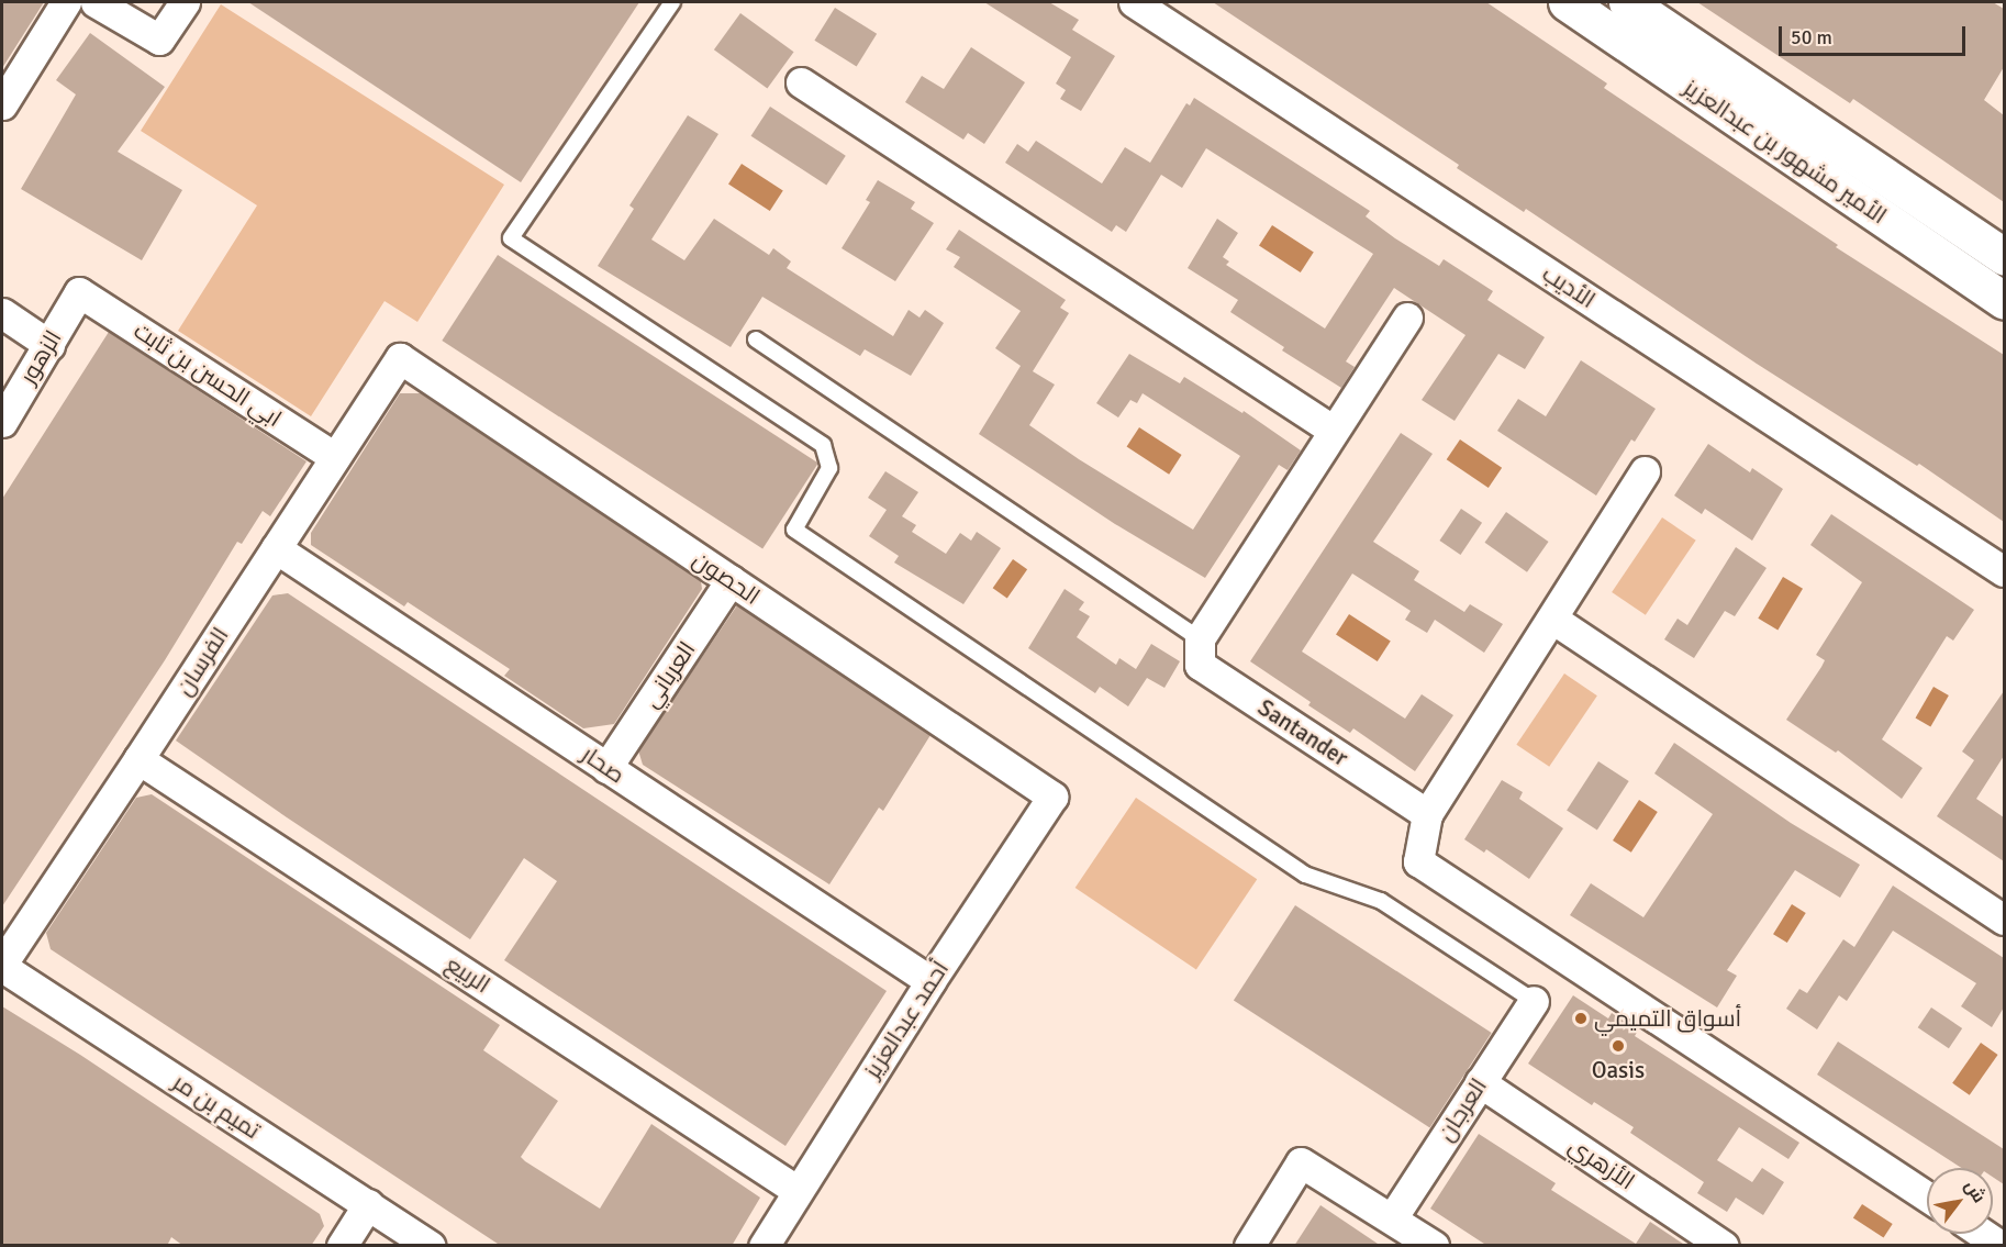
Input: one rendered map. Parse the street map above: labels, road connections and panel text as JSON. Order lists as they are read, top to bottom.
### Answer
{
  "streets": {
    "street": [
      "الأمير مشهور بن عبدالعزيز",
      "الأديب",
      "الزهور",
      "ابي الحسن بن ثابت",
      "الحصون",
      "الفرسان",
      "العرباني",
      "Santander",
      "صحار",
      "الربيع",
      "أحمد عبدالعزيز",
      "تميم بن مر",
      "العرجان",
      "الأزهري"
    ]
  },
  "crossings": [
    ["الزهور", "ابي الحسن بن ثابت"],
    ["ابي الحسن بن ثابت", "الفرسان"],
    ["الحصون", "الفرسان"],
    ["الحصون", "العرباني"],
    ["الحصون", "أحمد عبدالعزيز"],
    ["الفرسان", "صحار"],
    ["الفرسان", "الربيع"],
    ["الفرسان", "تميم بن مر"],
    ["العرباني", "صحار"],
    ["صحار", "أحمد عبدالعزيز"],
    ["الربيع", "أحمد عبدالعزيز"],
    ["العرجان", "الأزهري"]
  ],
  "places": ["أسواق التميمي", "Oasis"],
  "scale_bar": "50 m",
  "north": "top right"
}
